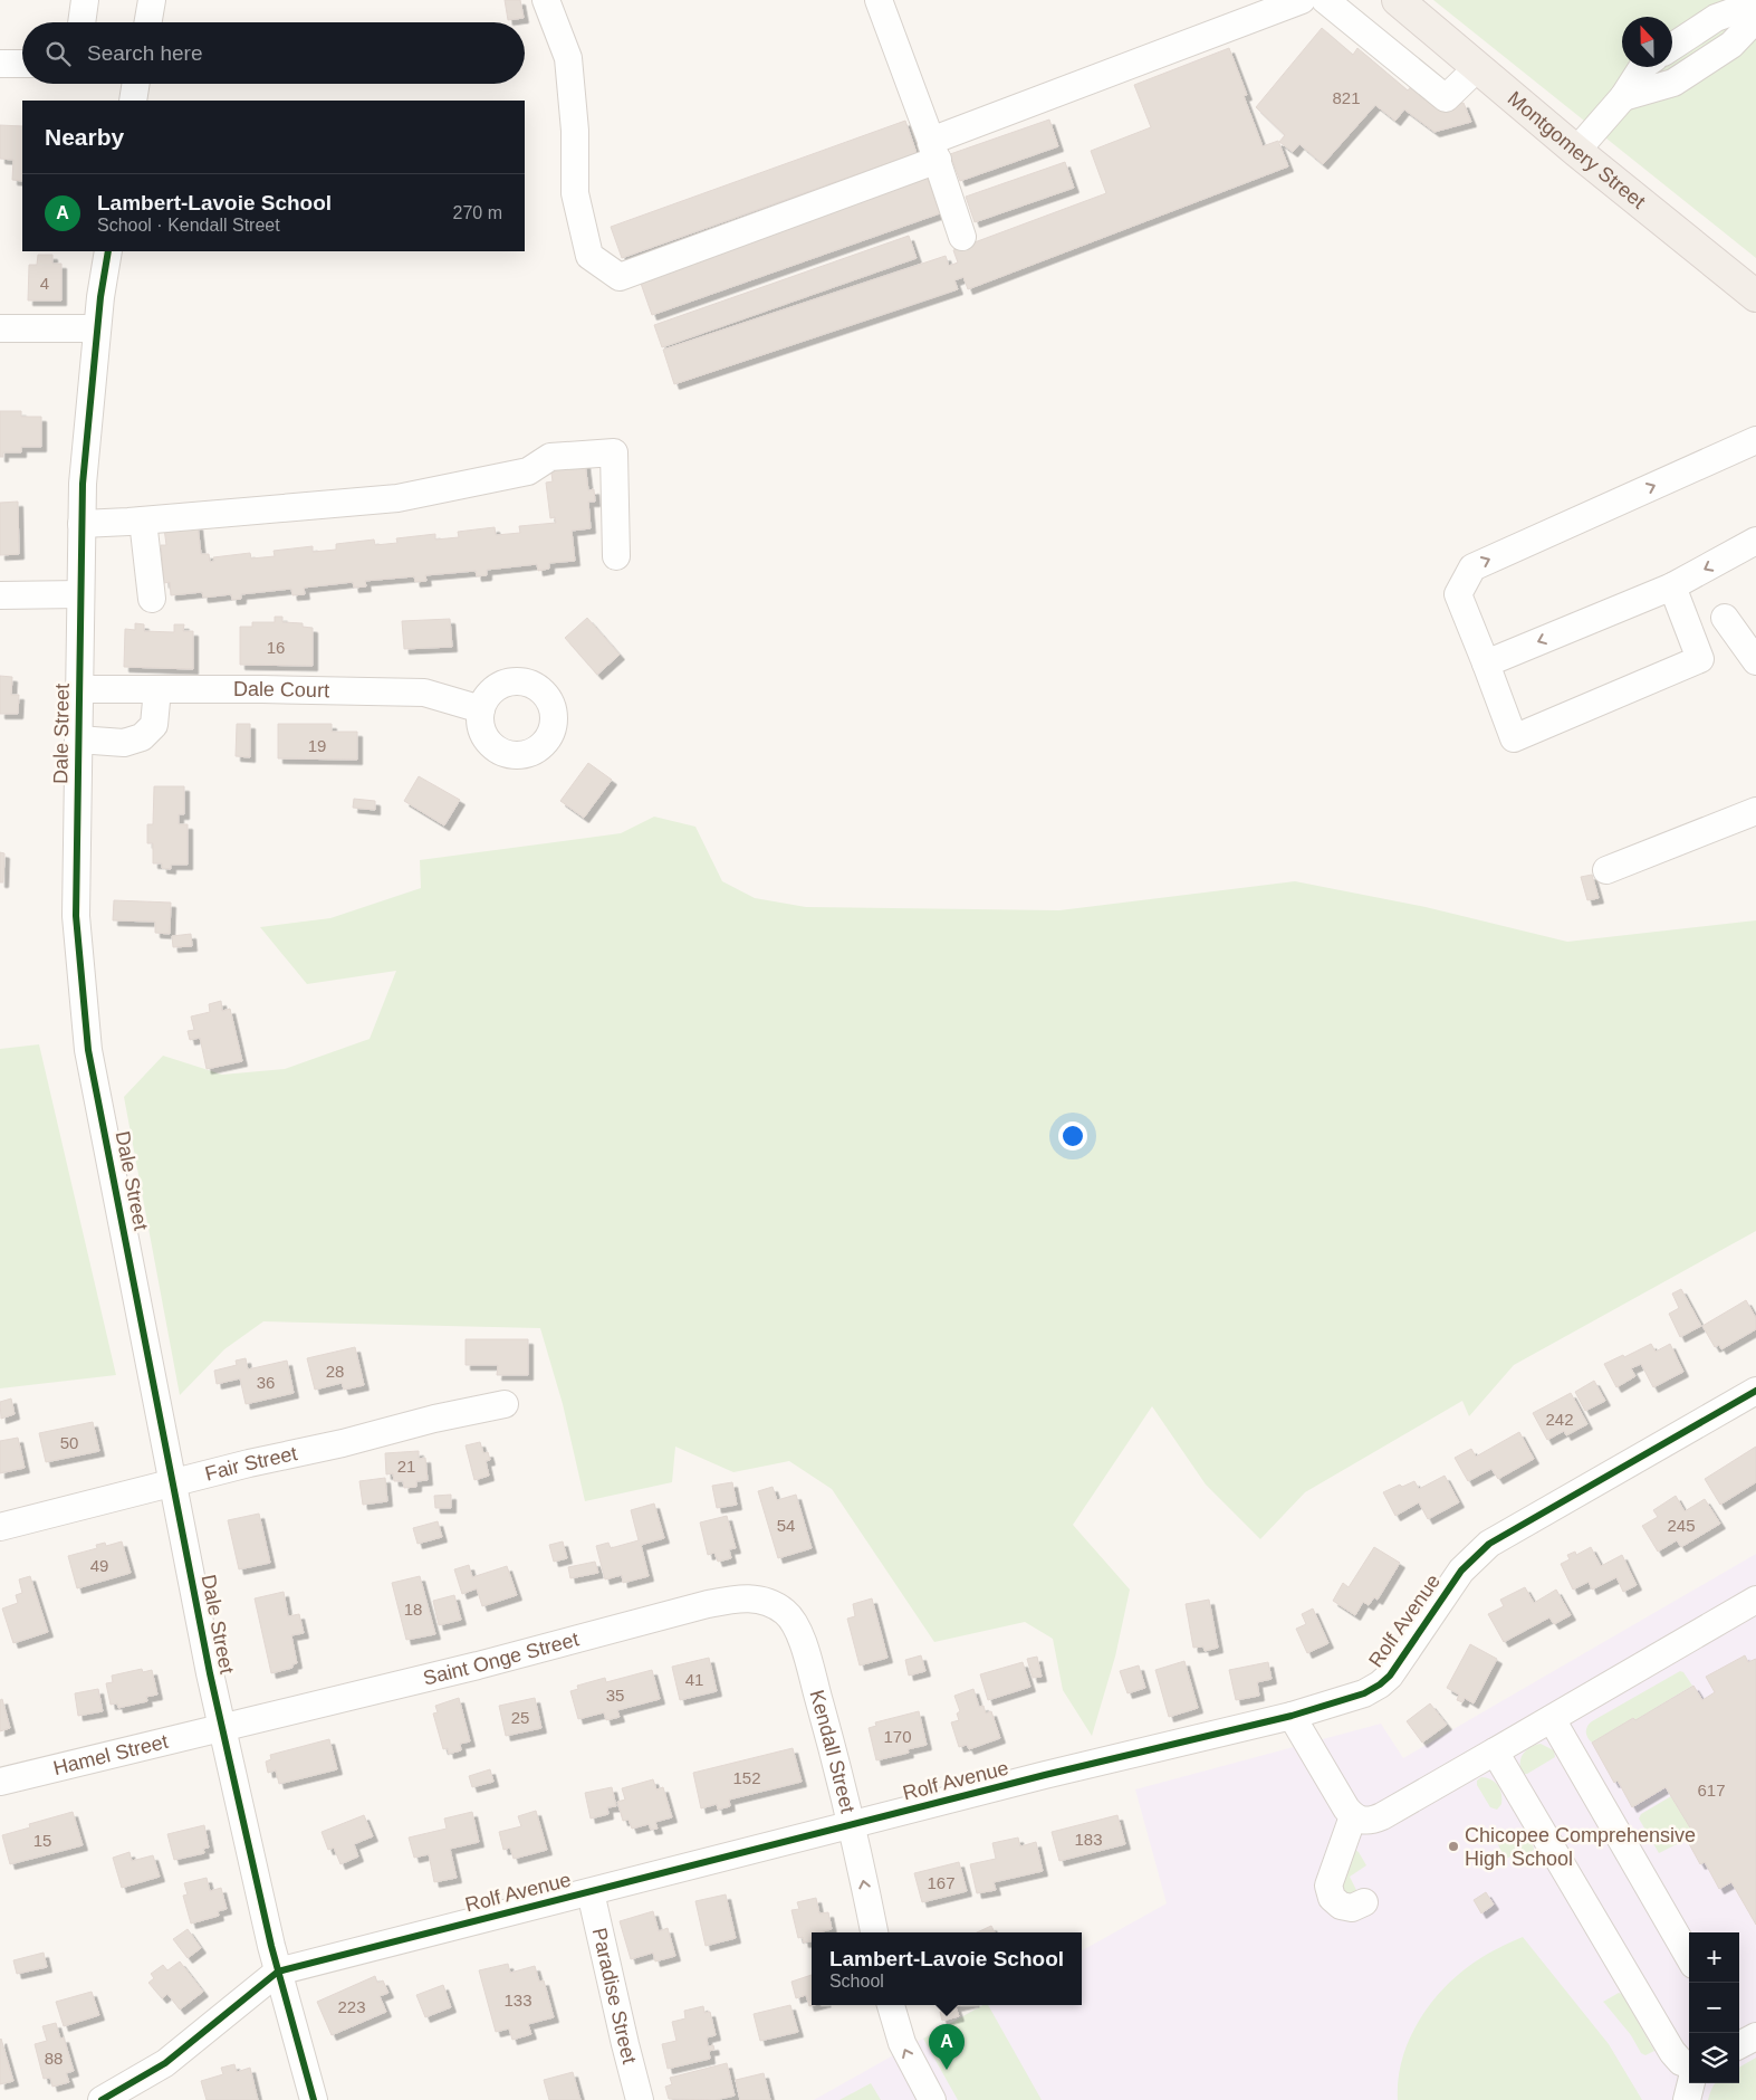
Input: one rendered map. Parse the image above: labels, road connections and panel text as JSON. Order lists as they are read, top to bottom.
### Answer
{
  "streets": {
    "main road": ["Montgomery Street"],
    "street": [
      "Dale Court",
      "Dale Street",
      "Fair Street",
      "Rolf Avenue",
      "Saint Onge Street",
      "Kendall Street",
      "Hamel Street",
      "Paradise Street"
    ]
  },
  "crossings": [
    ["Dale Court", "Dale Street"],
    ["Dale Street", "Fair Street"],
    ["Dale Street", "Rolf Avenue"],
    ["Dale Street", "Saint Onge Street"],
    ["Dale Street", "Hamel Street"],
    ["Rolf Avenue", "Kendall Street"],
    ["Rolf Avenue", "Paradise Street"],
    ["Saint Onge Street", "Kendall Street"],
    ["Saint Onge Street", "Hamel Street"]
  ],
  "places": ["Chicopee Comprehensive High School"],
  "house_numbers": [
    "821",
    "4",
    "16",
    "19",
    "28",
    "36",
    "242",
    "50",
    "21",
    "54",
    "245",
    "49",
    "18",
    "41",
    "35",
    "25",
    "170",
    "152",
    "617",
    "183",
    "15",
    "167",
    "133",
    "223",
    "88"
  ],
  "north": "top",
  "page": {
    "search": "Search here",
    "heading": "Nearby",
    "list": [
      {
        "mark": "A",
        "name": "Lambert-Lavoie School",
        "note": "School · Kendall Street",
        "value": "270 m"
      }
    ],
    "map_buttons": ["+", "−"],
    "popup": ["Lambert-Lavoie School", "School"],
    "pins": "A"
  }
}
